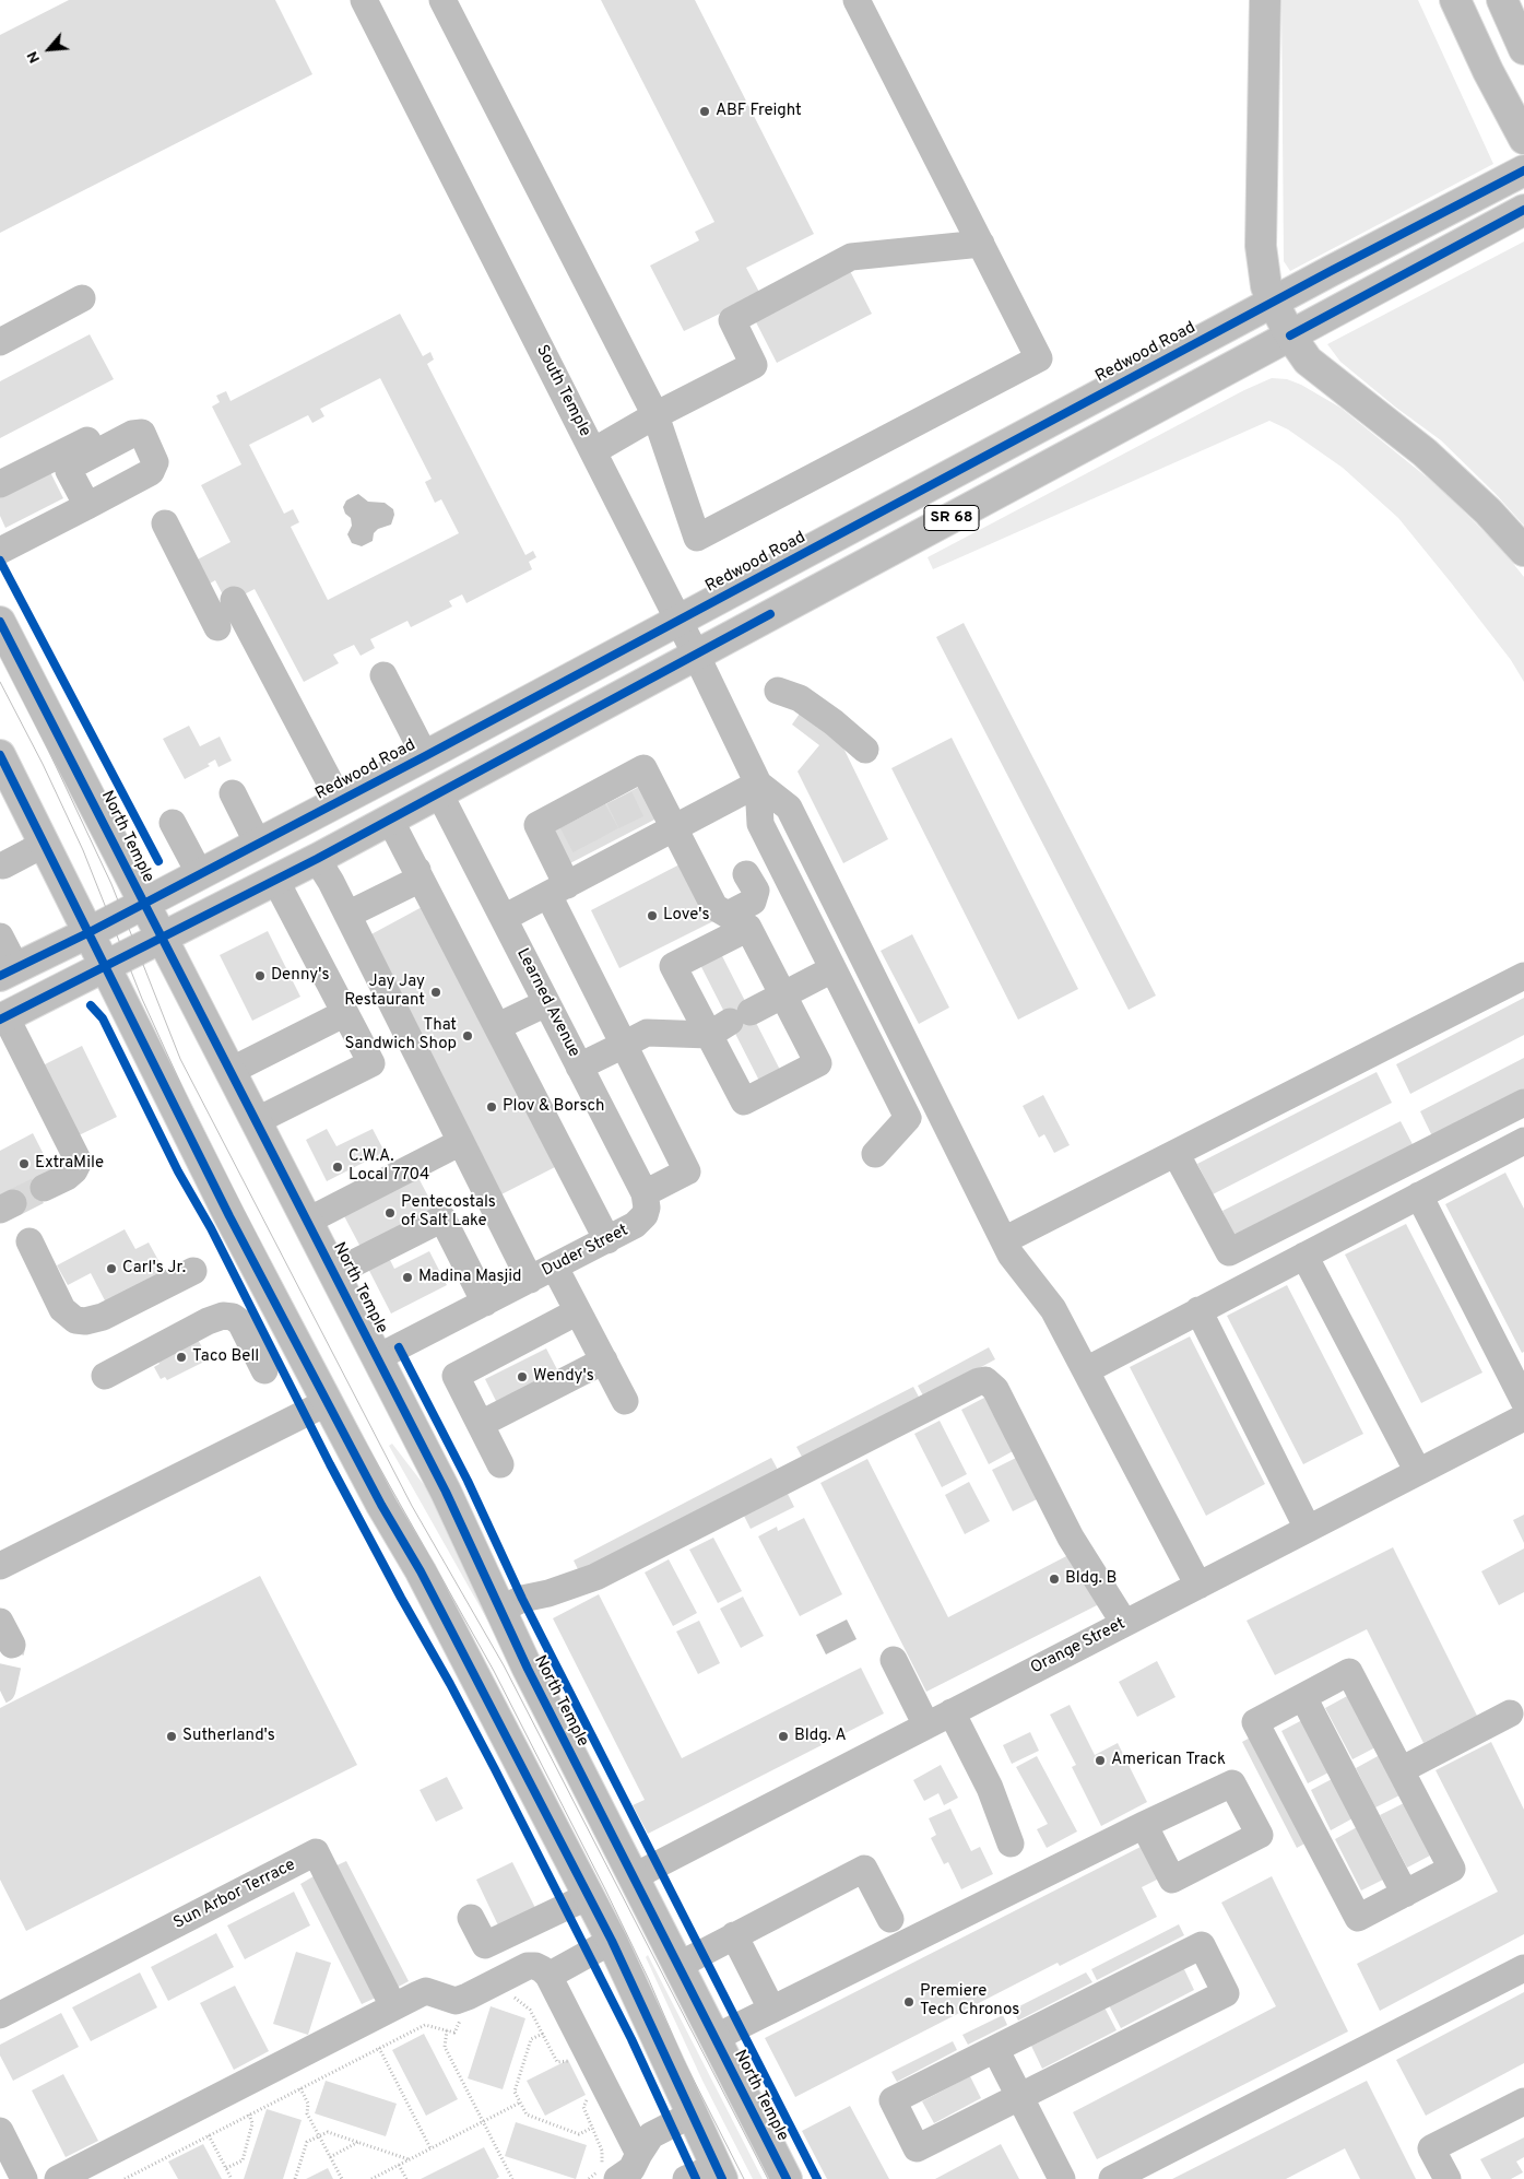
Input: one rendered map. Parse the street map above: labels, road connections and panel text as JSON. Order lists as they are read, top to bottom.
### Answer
{
  "streets": {
    "main road": ["Redwood Road", "SR 68", "North Temple"],
    "street": [
      "South Temple",
      "Learned Avenue",
      "Duder Street",
      "Orange Street",
      "Sun Arbor Terrace"
    ]
  },
  "crossings": [
    ["Redwood Road", "South Temple"],
    ["Redwood Road", "North Temple"],
    ["South Temple", "SR 68"],
    ["SR 68", "North Temple"],
    ["SR 68", "Learned Avenue"],
    ["North Temple", "Duder Street"],
    ["North Temple", "Orange Street"],
    ["Learned Avenue", "Duder Street"]
  ],
  "places": [
    "ABF Freight",
    "Love's",
    "Denny's",
    "Jay Jay Restaurant",
    "That Sandwich Shop",
    "Plov & Borsch",
    "ExtraMile",
    "C.W.A. Local 7704",
    "Pentecostals of Salt Lake",
    "Carl's Jr.",
    "Madina Masjid",
    "Taco Bell",
    "Wendy's",
    "Bldg. B",
    "Sutherland's",
    "Bldg. A",
    "American Track",
    "Premiere Tech Chronos"
  ],
  "north": "bottom left"
}
